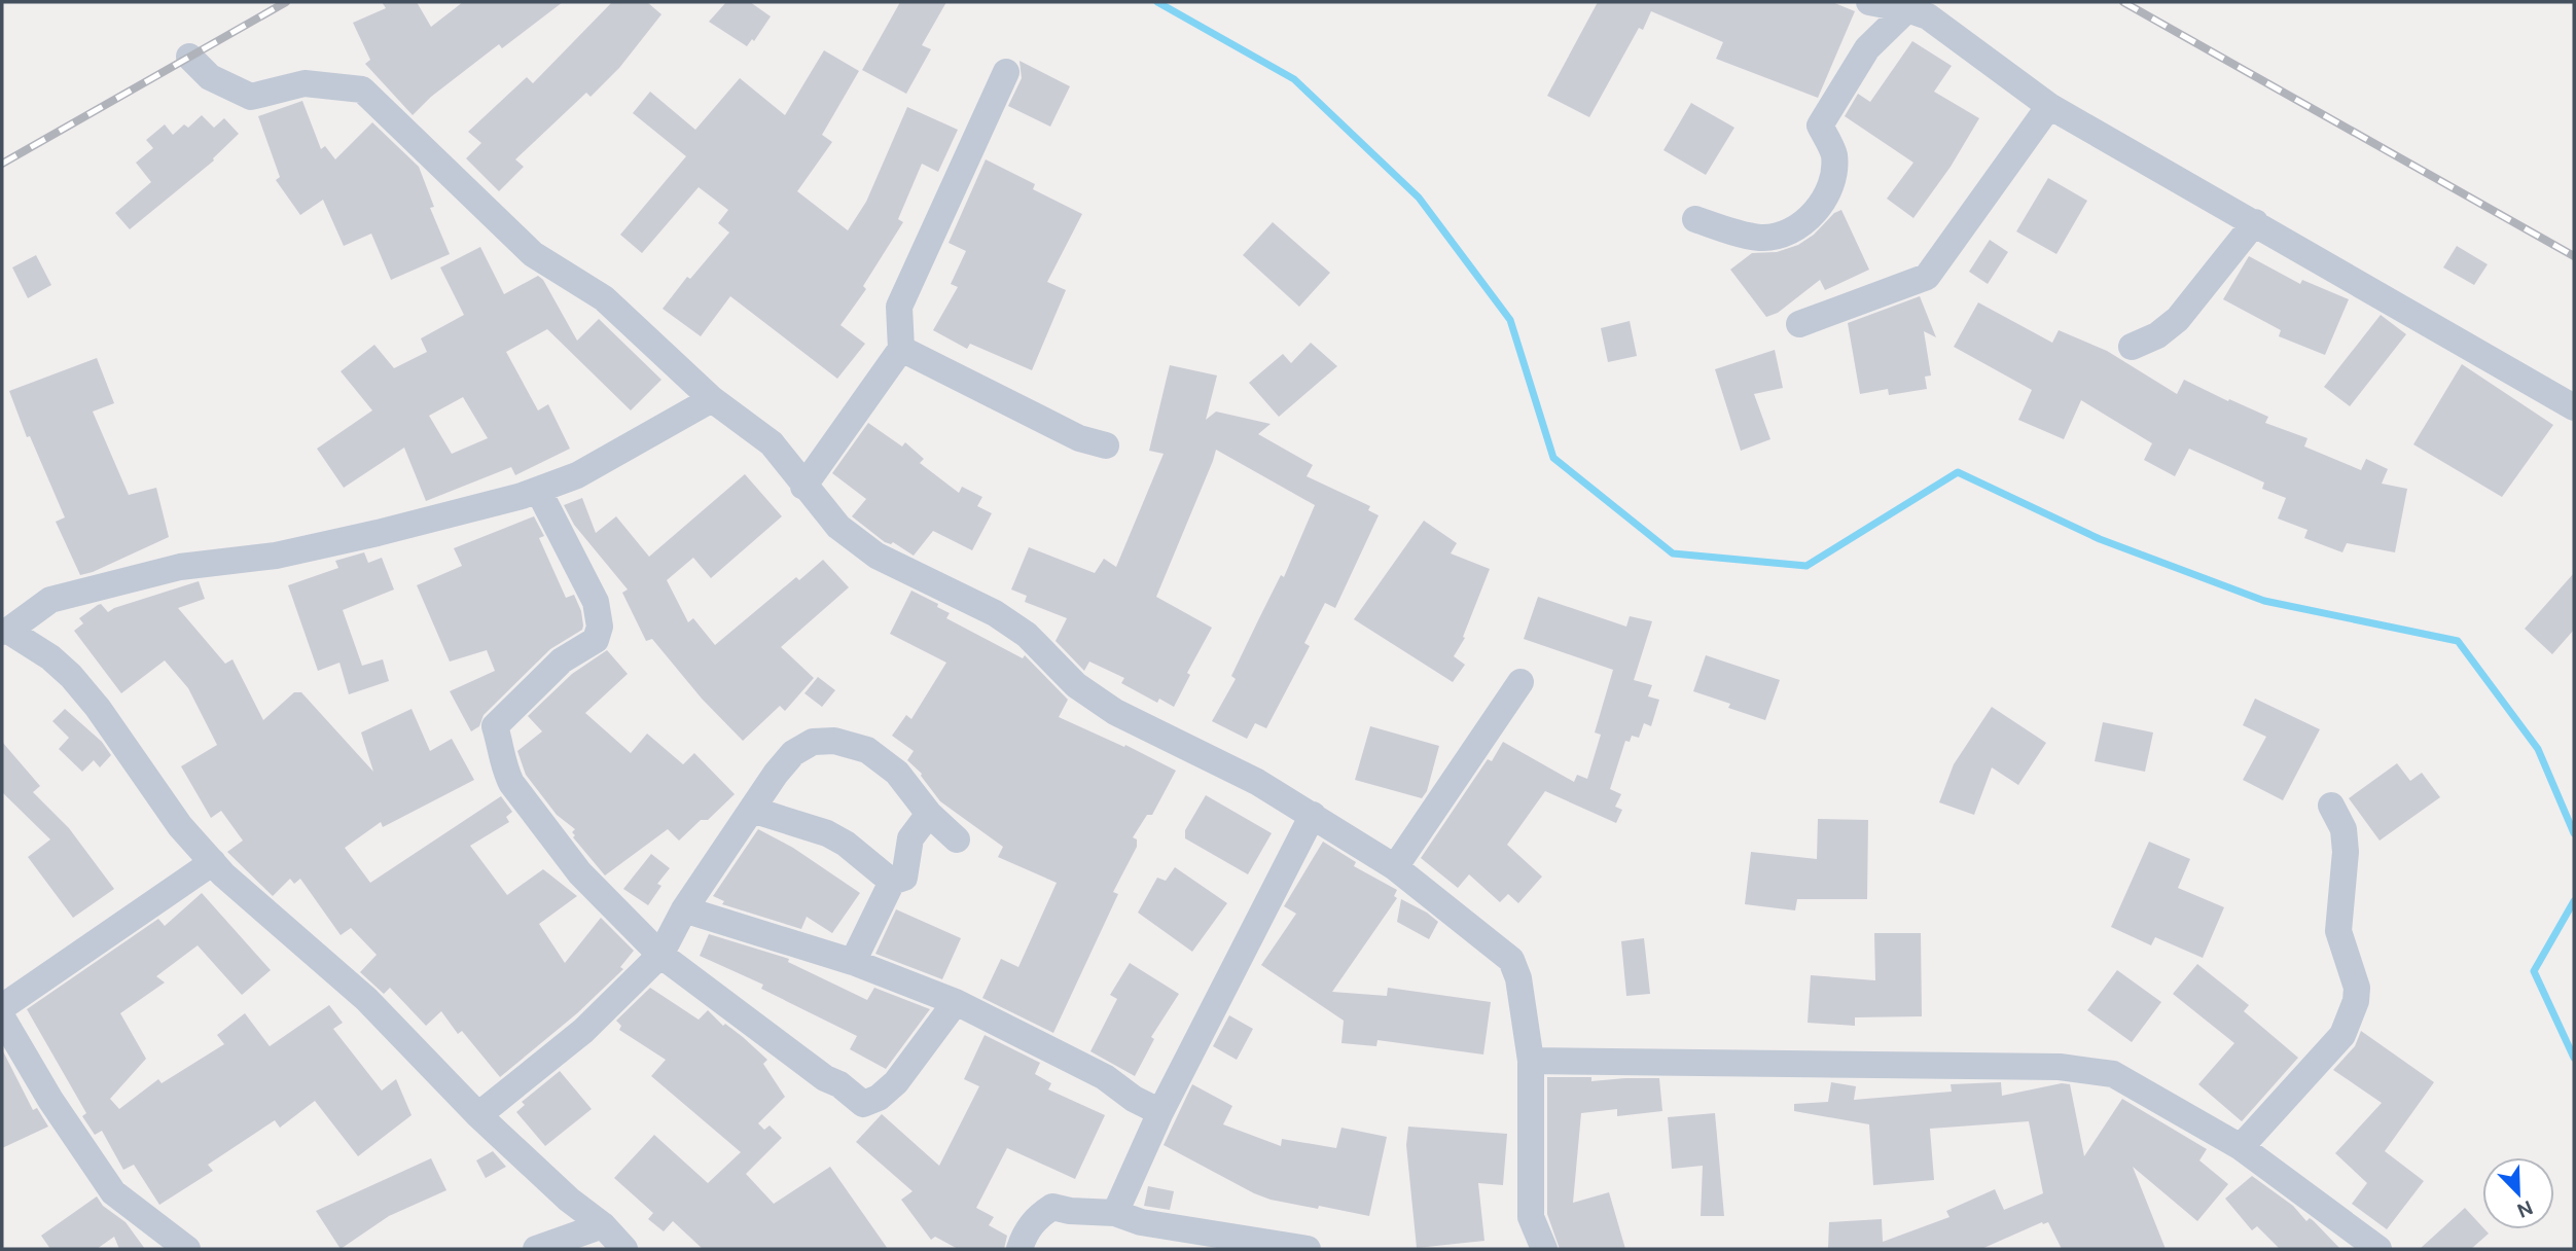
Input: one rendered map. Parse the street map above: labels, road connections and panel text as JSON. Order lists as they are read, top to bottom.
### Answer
{
  "north": "bottom right"
}
